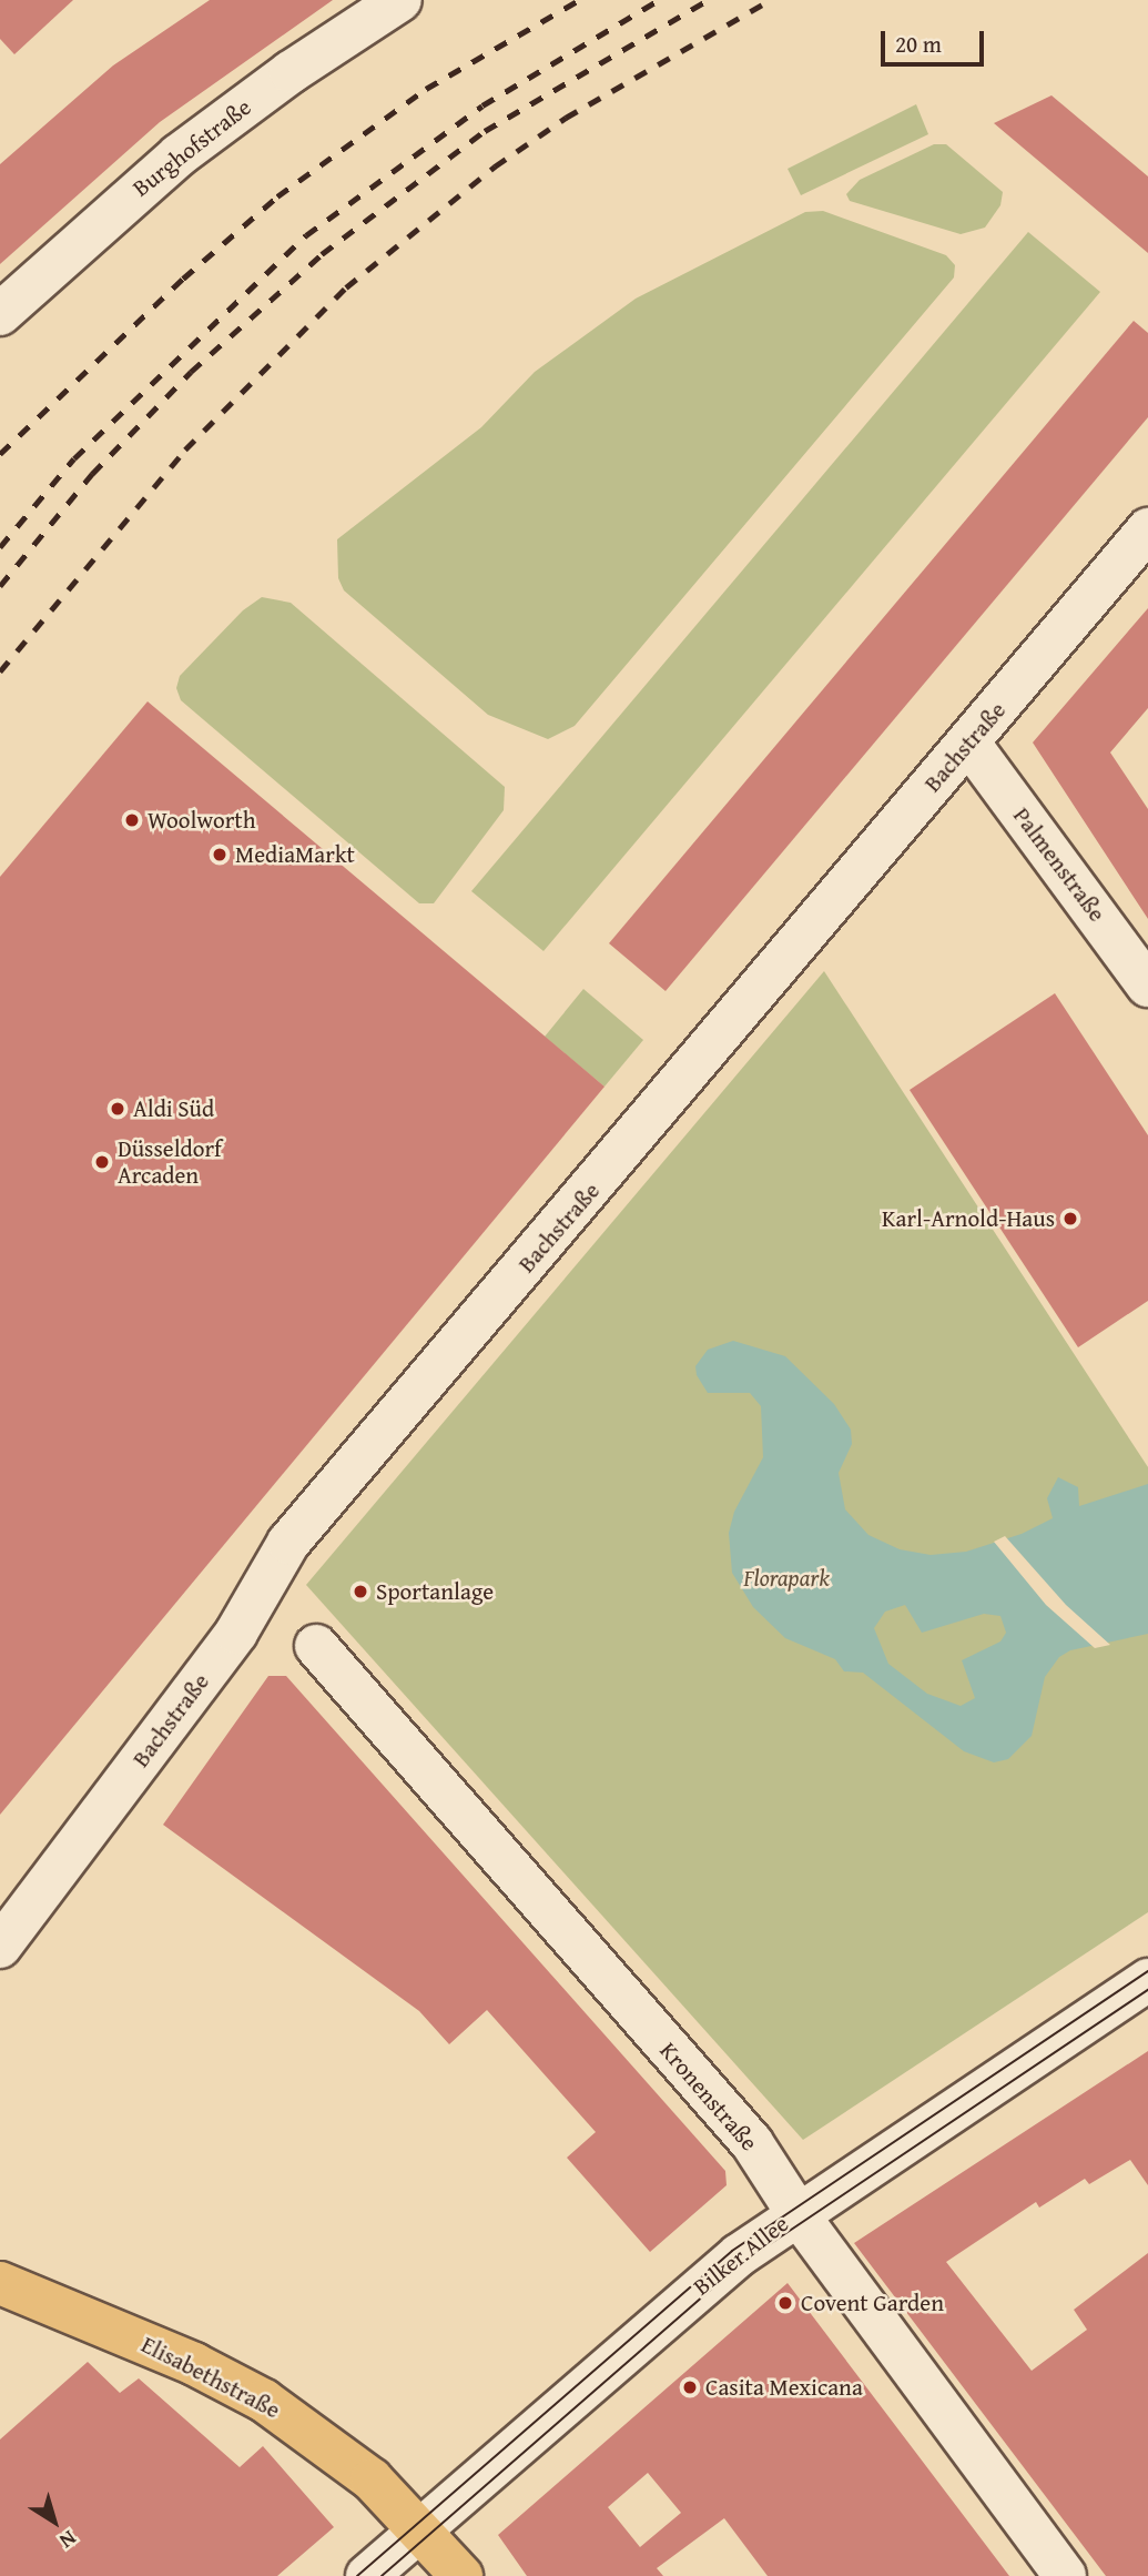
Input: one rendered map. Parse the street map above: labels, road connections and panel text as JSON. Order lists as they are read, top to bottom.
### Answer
{
  "streets": {
    "main road": ["Elisabethstraße"],
    "street": [
      "Burghofstraße",
      "Bachstraße",
      "Palmenstraße",
      "Kronenstraße",
      "Bilker Allee"
    ]
  },
  "crossings": [
    ["Bachstraße", "Palmenstraße"],
    ["Kronenstraße", "Bilker Allee"],
    ["Bilker Allee", "Elisabethstraße"]
  ],
  "parks": ["Florapark"],
  "places": [
    "Woolworth",
    "MediaMarkt",
    "Aldi Süd",
    "Düsseldorf Arcaden",
    "Karl-Arnold-Haus",
    "Sportanlage",
    "Covent Garden",
    "Casita Mexicana"
  ],
  "scale_bar": "20 m",
  "north": "bottom right"
}
